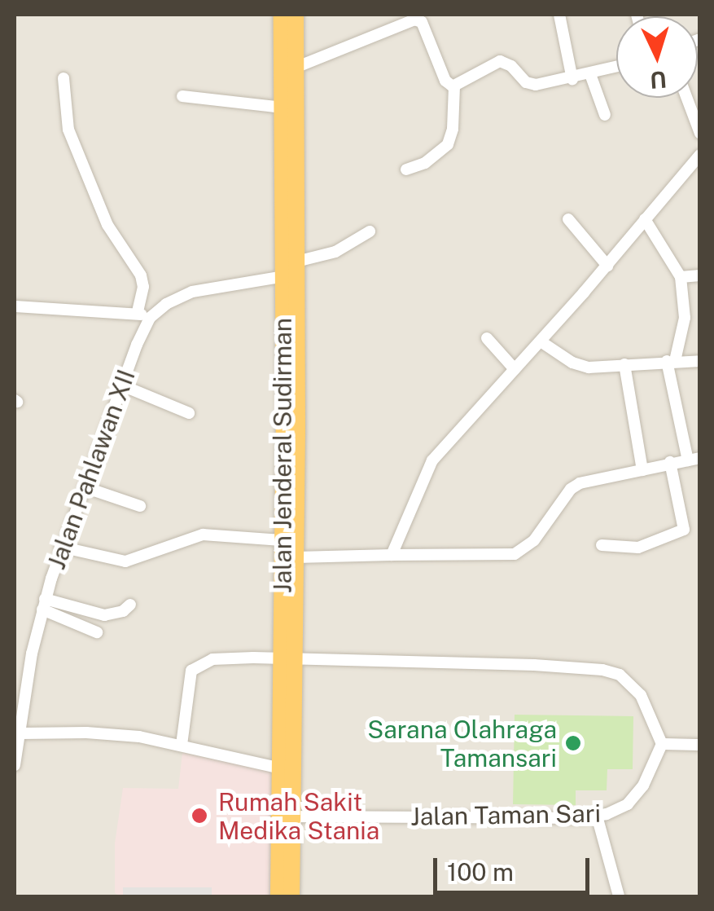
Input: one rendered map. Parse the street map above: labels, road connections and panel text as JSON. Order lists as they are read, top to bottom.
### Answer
{
  "streets": {
    "highway": ["Jalan Jenderal Sudirman"],
    "street": ["Jalan Pahlawan XII", "Jalan Taman Sari"]
  },
  "crossings": [
    ["Jalan Jenderal Sudirman", "Jalan Taman Sari"]
  ],
  "places": ["Sarana Olahraga Tamansari", "Rumah Sakit Medika Stania"],
  "scale_bar": "100 m",
  "north": "bottom"
}
